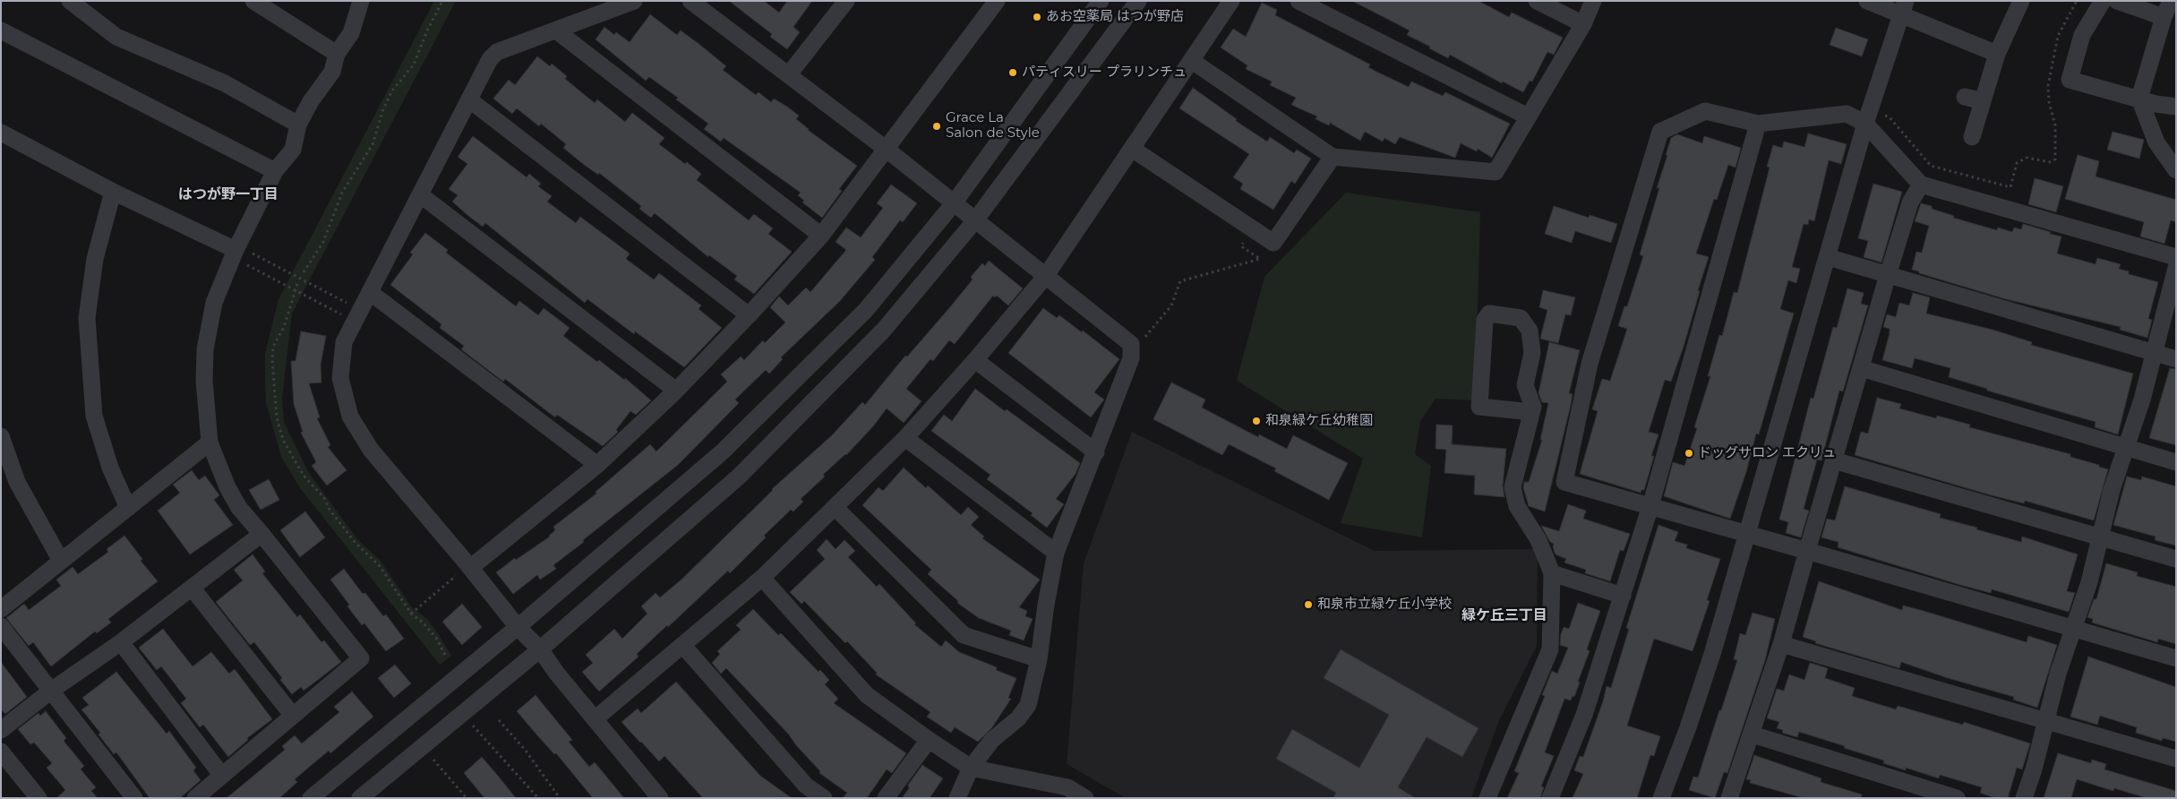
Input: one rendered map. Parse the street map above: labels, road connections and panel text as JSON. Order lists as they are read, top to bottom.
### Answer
{
  "districts": ["はつが野一丁目", "緑ケ丘三丁目"],
  "places": [
    "あお空薬局 はつが野店",
    "パティスリー プラリンチュ",
    "Grace La Salon de Style",
    "和泉緑ケ丘幼稚園",
    "ドッグサロン エクリュ",
    "和泉市立緑ケ丘小学校"
  ]
}
